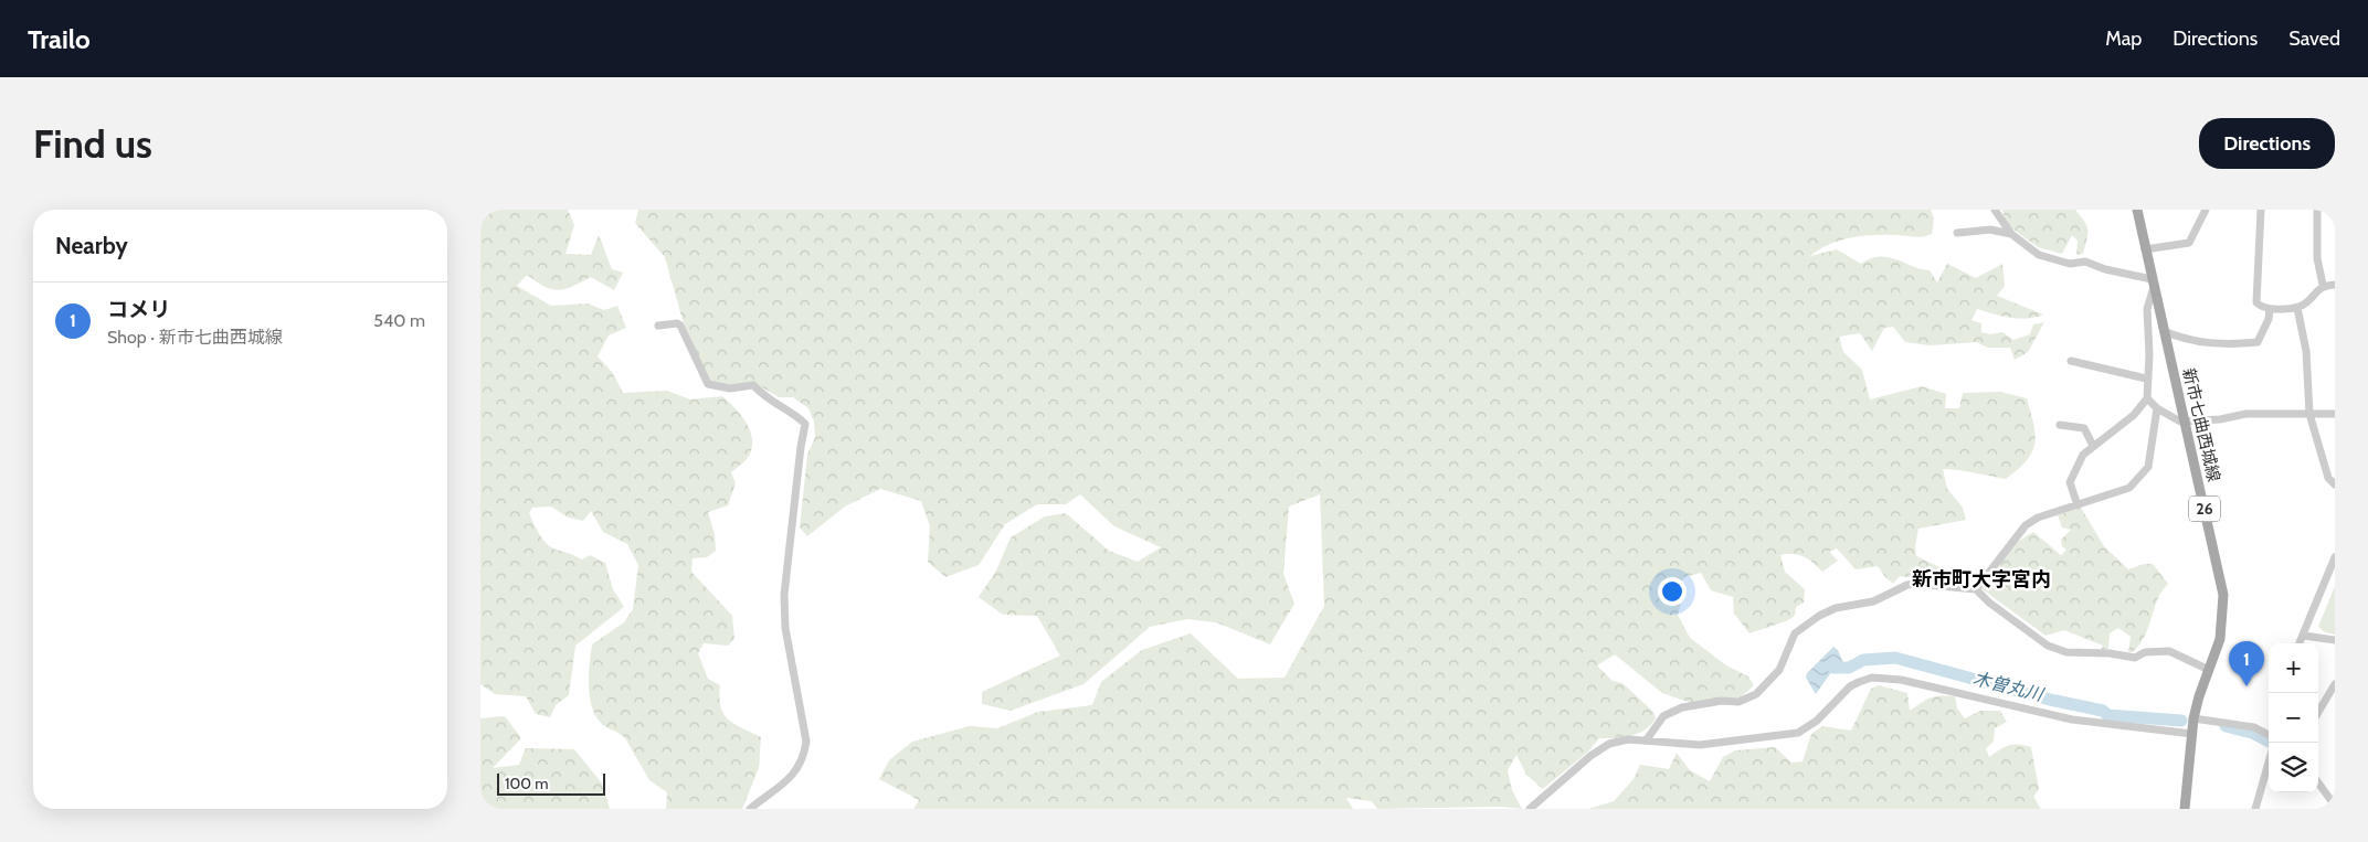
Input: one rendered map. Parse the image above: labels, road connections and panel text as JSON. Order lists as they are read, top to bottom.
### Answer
{
  "streets": {
    "main road": ["新市七曲西城線", "26"]
  },
  "districts": ["新市町大字宮内"],
  "water": ["木曽丸川"],
  "scale_bar": "100 m",
  "page": {
    "header": "Trailo",
    "nav": ["Map", "Directions", "Saved"],
    "buttons": "Directions",
    "title": "Find us",
    "heading": "Nearby",
    "list": [
      {
        "mark": "1",
        "name": "コメリ",
        "note": "Shop · 新市七曲西城線",
        "value": "540 m"
      }
    ],
    "pins": "1",
    "map_buttons": ["+", "−"],
    "scale": "100 m"
  }
}
